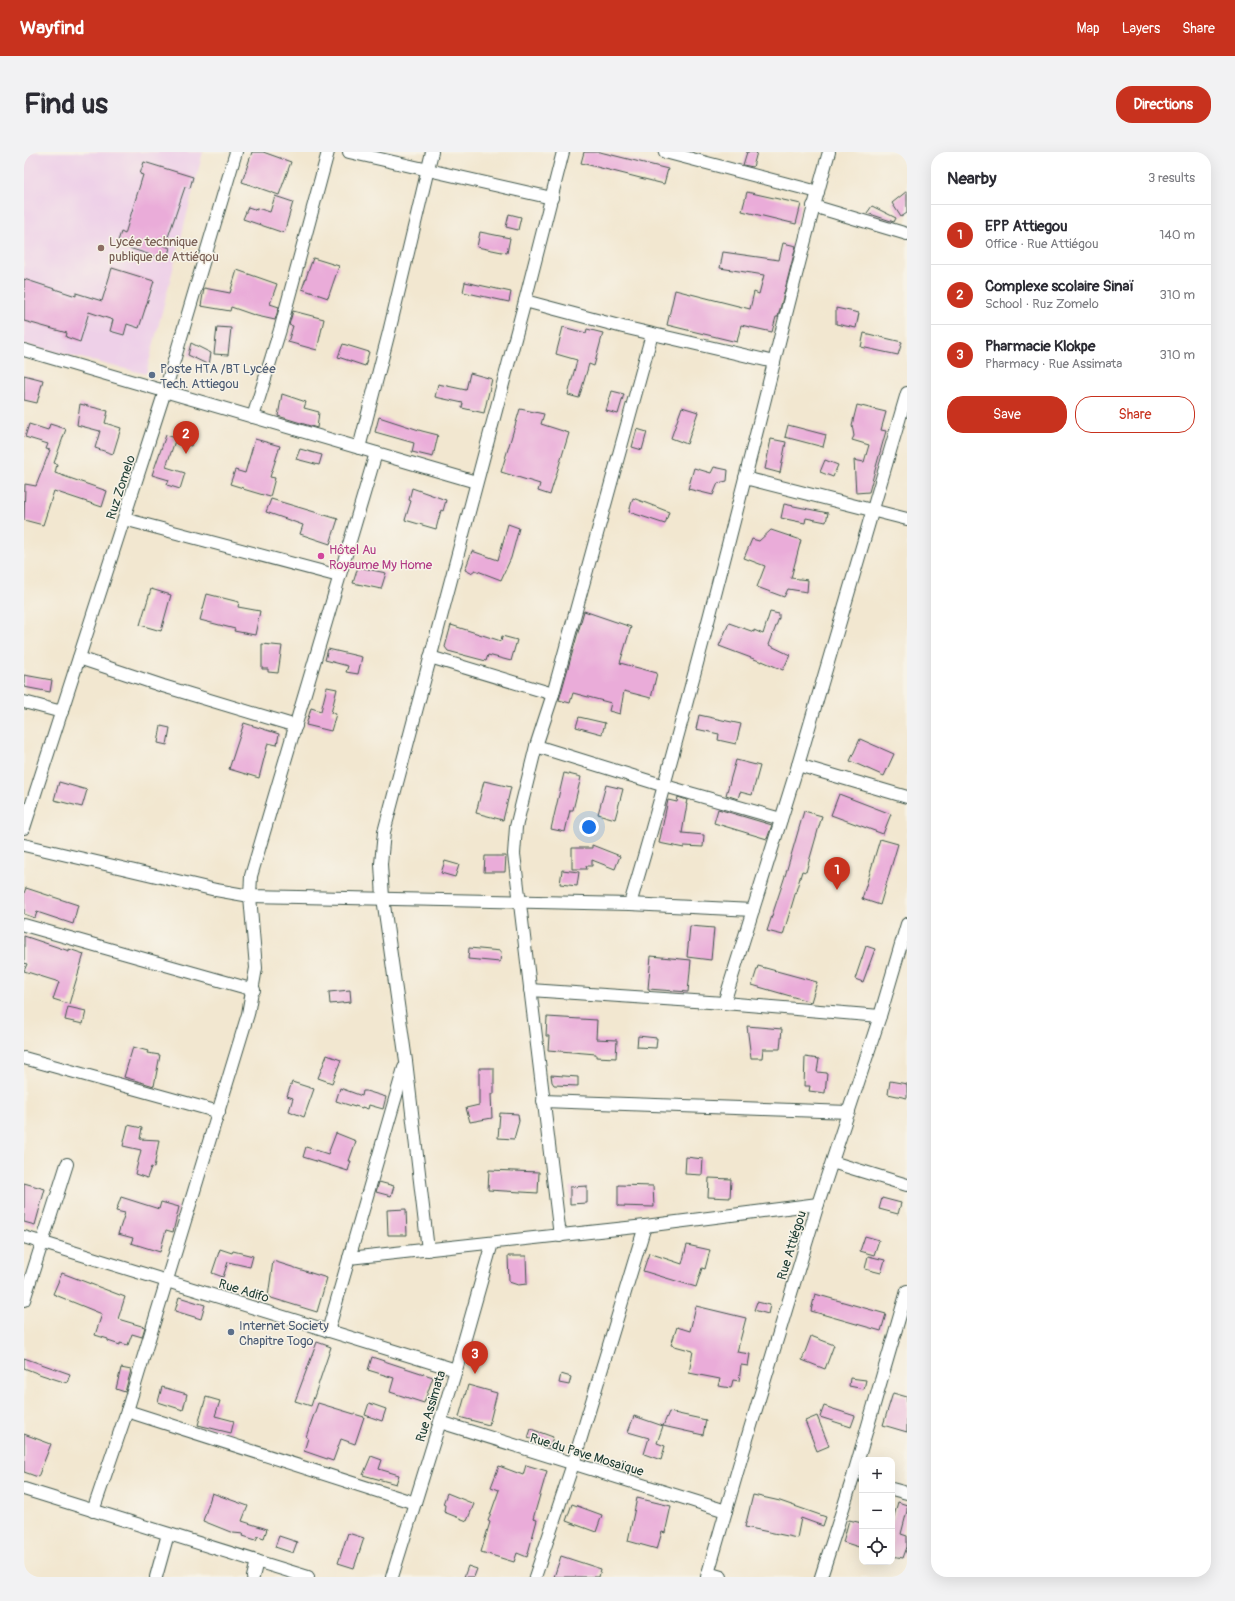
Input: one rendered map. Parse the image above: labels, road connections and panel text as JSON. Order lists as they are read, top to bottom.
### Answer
{
  "streets": {
    "street": [
      "Ruz Zomelo",
      "Rue Attiégou",
      "Rue Adifo",
      "Rue Assimata",
      "Rue du Pave Mosaïque"
    ]
  },
  "crossings": [
    ["Rue Attiégou", "Rue du Pave Mosaïque"],
    ["Rue Adifo", "Rue Assimata"],
    ["Rue Assimata", "Rue du Pave Mosaïque"]
  ],
  "places": [
    "Lycée technique publique de Attiéqou",
    "Poste HTA /BT Lycée Tech. Attiegou",
    "Hôtel Au Royaume My Home",
    "Internet Society Chapitre Togo"
  ],
  "page": {
    "header": "Wayfind",
    "nav": ["Map", "Layers", "Share"],
    "buttons": [
      "Directions",
      ["Save", "Share"]
    ],
    "title": "Find us",
    "heading": ["Nearby", "3 results"],
    "list": [
      {
        "mark": "1",
        "name": "EPP Attiegou",
        "note": "Office · Rue Attiégou",
        "value": "140 m"
      },
      {
        "mark": "2",
        "name": "Complexe scolaire Sinaï",
        "note": "School · Ruz Zomelo",
        "value": "310 m"
      },
      {
        "mark": "3",
        "name": "Pharmacie Klokpe",
        "note": "Pharmacy · Rue Assimata",
        "value": "310 m"
      }
    ],
    "pins": ["2", "1", "3"],
    "map_buttons": ["+", "−"]
  }
}
